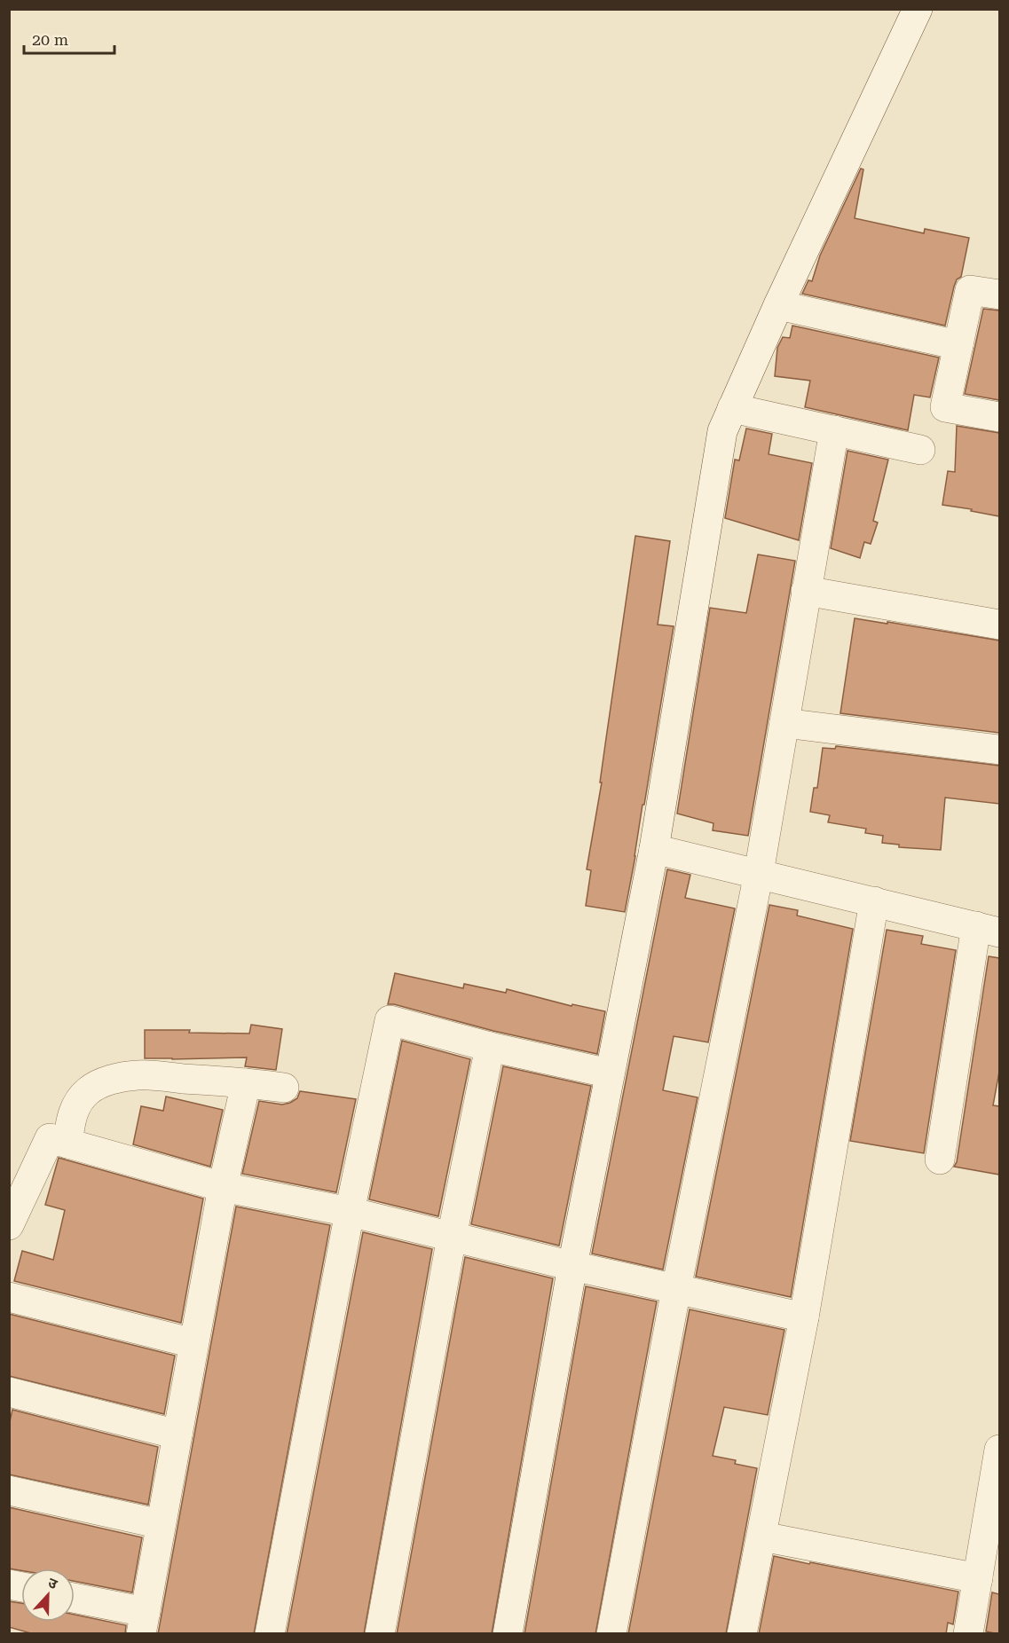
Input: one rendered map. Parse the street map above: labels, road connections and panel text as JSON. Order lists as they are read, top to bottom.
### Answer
{
  "scale_bar": "20 m",
  "north": "top"
}
